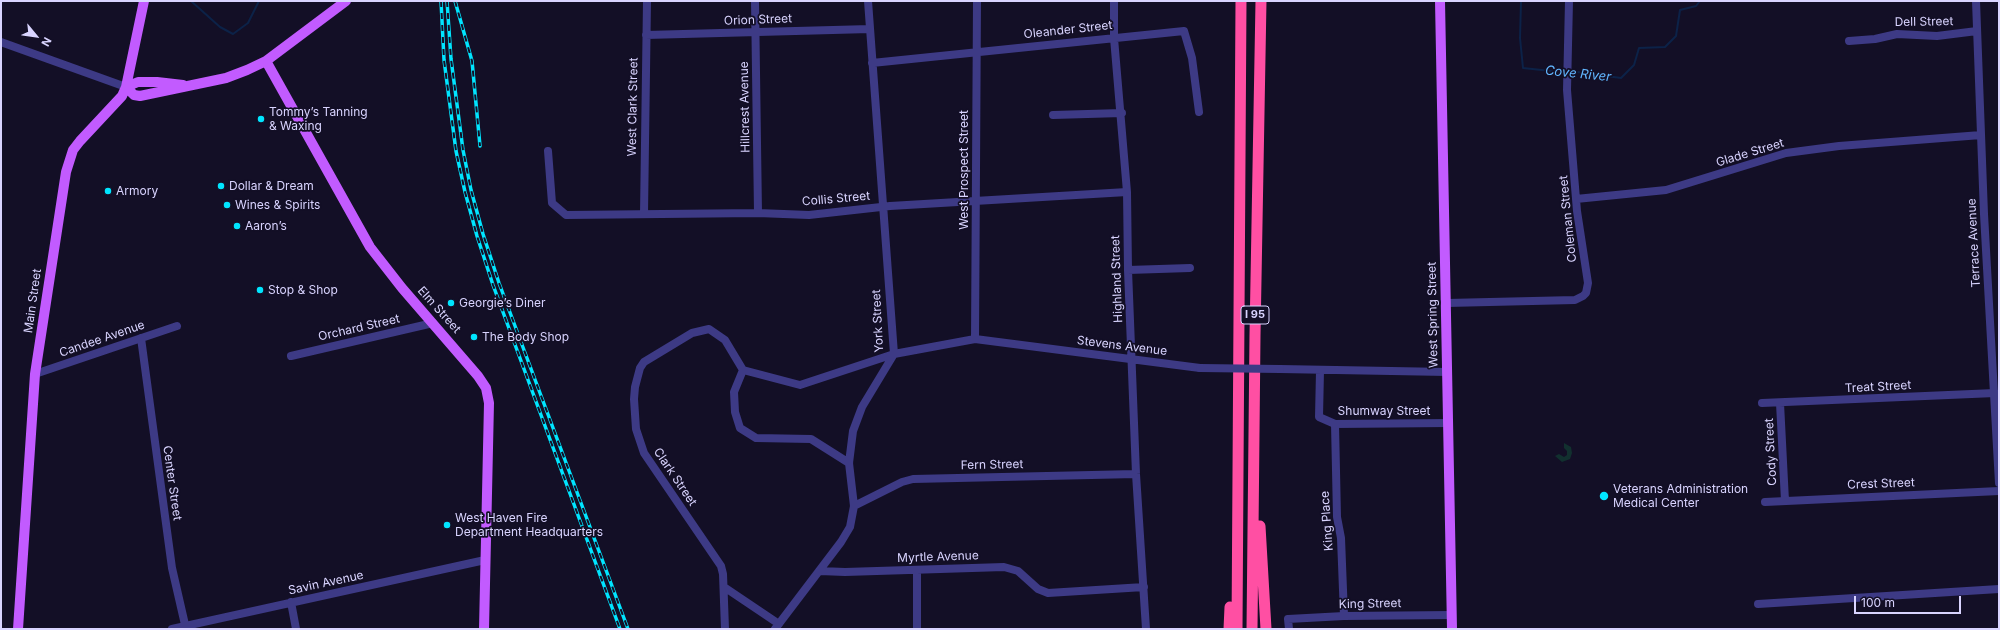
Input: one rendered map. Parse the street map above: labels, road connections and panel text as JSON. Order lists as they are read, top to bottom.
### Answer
{
  "streets": {
    "highway": ["I 95"],
    "main road": ["Main Street", "Elm Street", "West Spring Street"],
    "street": [
      "Orion Street",
      "Dell Street",
      "Oleander Street",
      "West Clark Street",
      "Hillcrest Avenue",
      "Glade Street",
      "West Prospect Street",
      "Collis Street",
      "Coleman Street",
      "Terrace Avenue",
      "Highland Street",
      "York Street",
      "Orchard Street",
      "Candee Avenue",
      "Stevens Avenue",
      "Treat Street",
      "Shumway Street",
      "Cody Street",
      "Fern Street",
      "Clark Street",
      "Center Street",
      "Crest Street",
      "King Place",
      "Myrtle Avenue",
      "Savin Avenue",
      "King Street"
    ]
  },
  "crossings": [
    ["Orion Street", "West Clark Street"],
    ["Orion Street", "Hillcrest Avenue"],
    ["Orion Street", "York Street"],
    ["Dell Street", "Terrace Avenue"],
    ["Oleander Street", "West Prospect Street"],
    ["Oleander Street", "Highland Street"],
    ["Oleander Street", "York Street"],
    ["West Clark Street", "Collis Street"],
    ["Hillcrest Avenue", "Collis Street"],
    ["Glade Street", "Coleman Street"],
    ["Glade Street", "Terrace Avenue"],
    ["West Prospect Street", "Collis Street"],
    ["West Prospect Street", "Stevens Avenue"],
    ["Collis Street", "Highland Street"],
    ["Collis Street", "York Street"],
    ["Coleman Street", "West Spring Street"],
    ["Terrace Avenue", "Treat Street"],
    ["Highland Street", "Stevens Avenue"],
    ["Highland Street", "Fern Street"],
    ["Highland Street", "Myrtle Avenue"],
    ["Main Street", "Candee Avenue"],
    ["Elm Street", "Orchard Street"],
    ["Elm Street", "Savin Avenue"],
    ["West Spring Street", "Stevens Avenue"],
    ["West Spring Street", "Shumway Street"],
    ["West Spring Street", "King Street"],
    ["York Street", "Stevens Avenue"],
    ["York Street", "Fern Street"],
    ["York Street", "Myrtle Avenue"],
    ["Candee Avenue", "Center Street"],
    ["Stevens Avenue", "Shumway Street"],
    ["Stevens Avenue", "Clark Street"],
    ["Treat Street", "Cody Street"],
    ["Shumway Street", "King Place"],
    ["Cody Street", "Crest Street"],
    ["Center Street", "Savin Avenue"],
    ["King Place", "King Street"]
  ],
  "water": ["Cove River"],
  "places": [
    "Tommy’s Tanning & Waxing",
    "Dollar & Dream",
    "Armory",
    "Wines & Spirits",
    "Aaron’s",
    "Stop & Shop",
    "Georgie’s Diner",
    "The Body Shop",
    "Veterans Administration Medical Center",
    "West Haven Fire Department Headquarters"
  ],
  "scale_bar": "100 m",
  "north": "bottom right"
}
